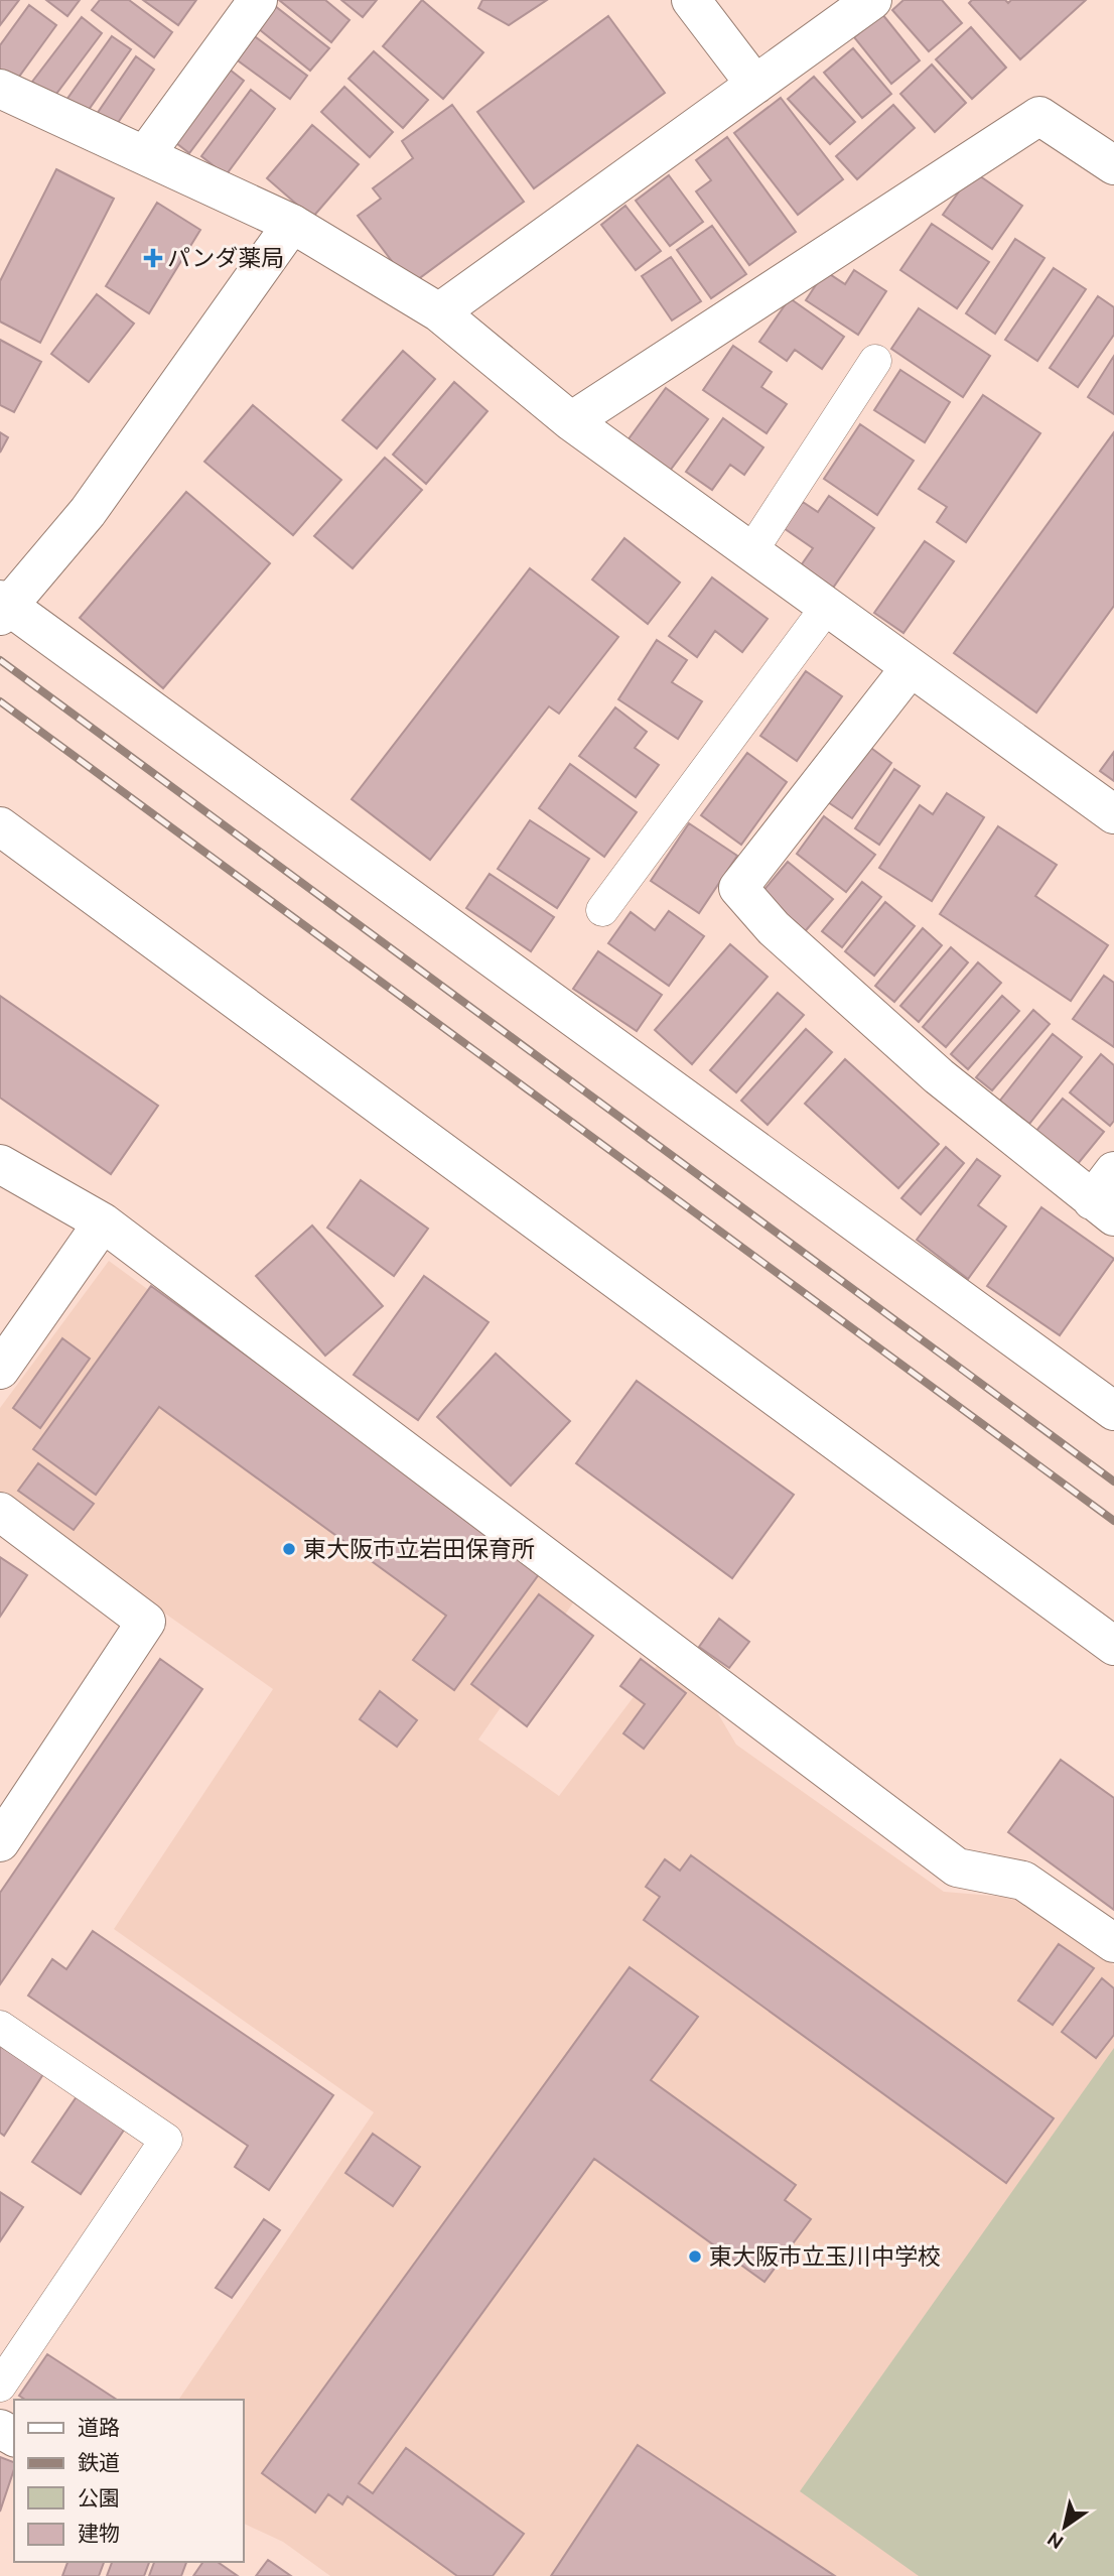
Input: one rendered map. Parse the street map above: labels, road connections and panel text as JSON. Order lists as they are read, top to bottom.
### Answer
{
  "places": {
    "health": ["パンダ薬局"],
    "other": ["東大阪市立岩田保育所", "東大阪市立玉川中学校"]
  },
  "legend": [
    "道路",
    "鉄道",
    "公園",
    "建物"
  ],
  "north": "bottom left"
}
